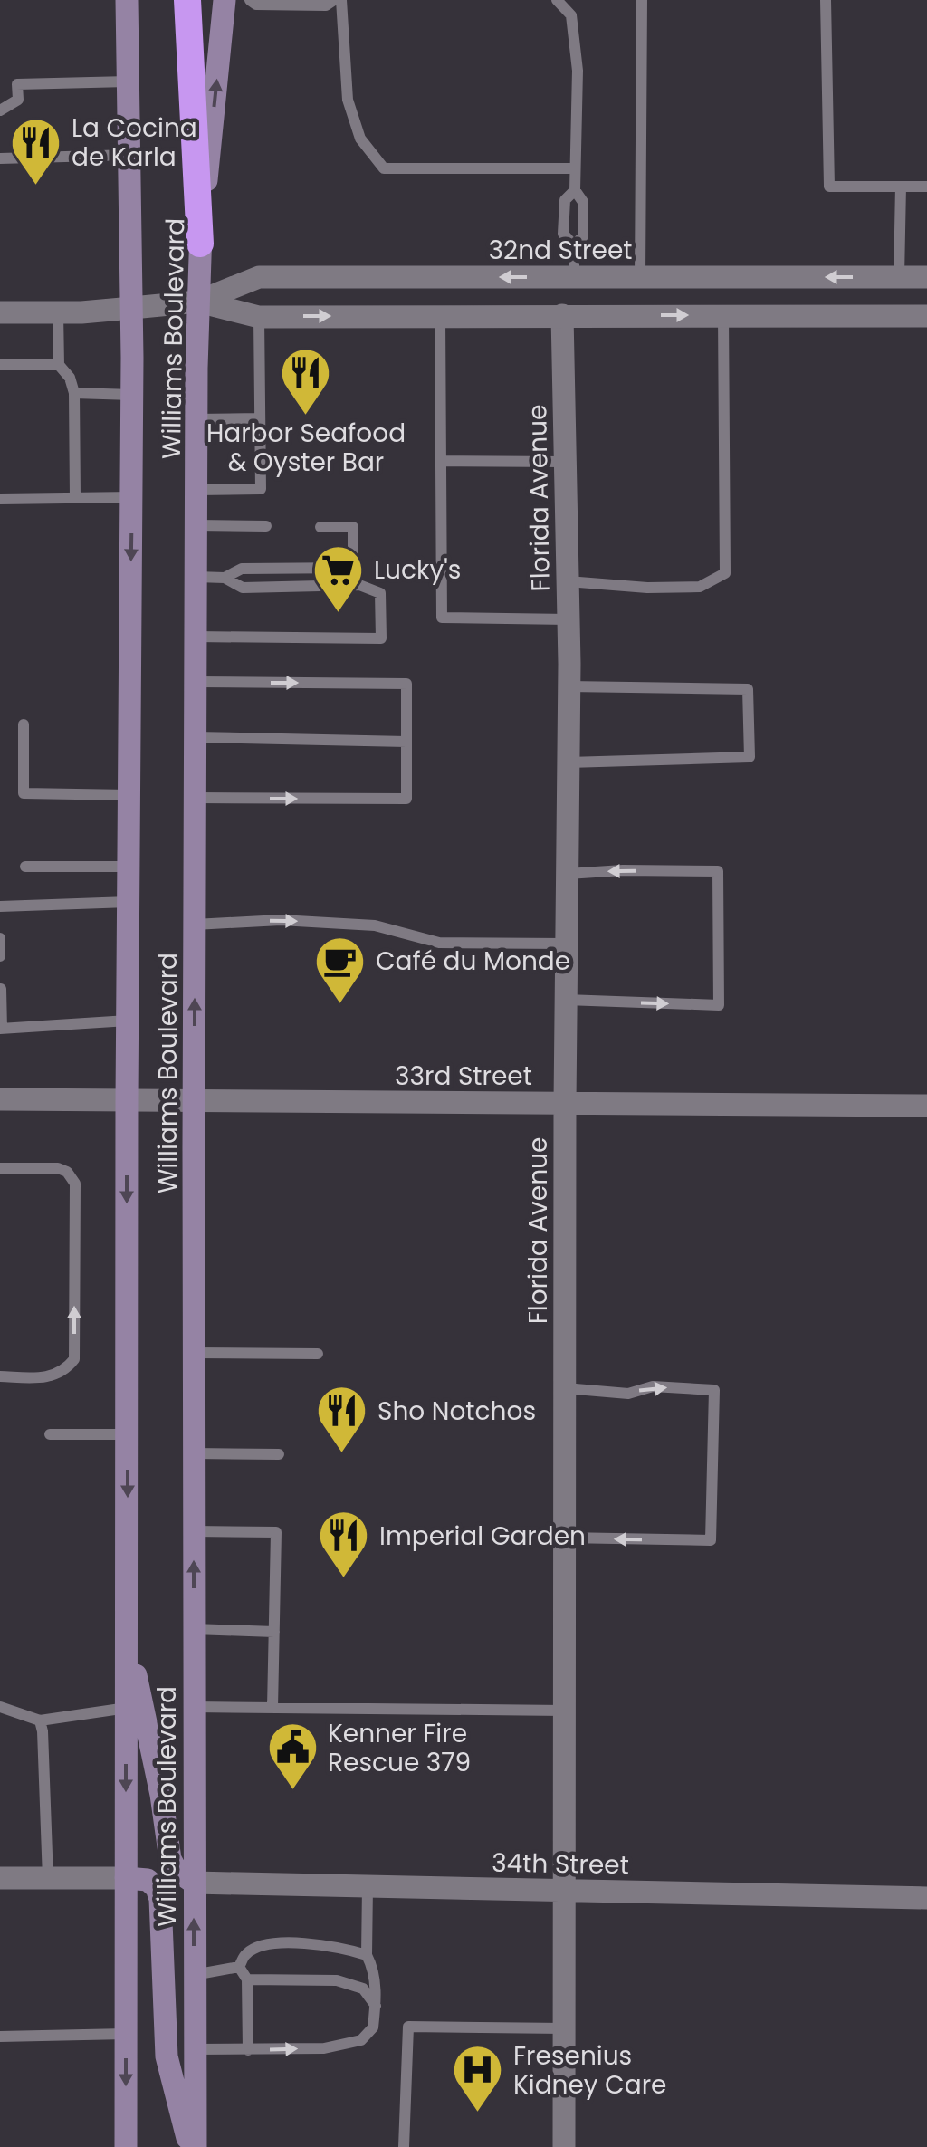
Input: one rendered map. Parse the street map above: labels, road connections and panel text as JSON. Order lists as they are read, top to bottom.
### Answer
{
  "streets": {
    "main road": ["Williams Boulevard"],
    "street": [
      "32nd Street",
      "Florida Avenue",
      "33rd Street",
      "34th Street"
    ]
  },
  "crossings": [
    ["32nd Street", "Williams Boulevard"],
    ["32nd Street", "Florida Avenue"],
    ["Williams Boulevard", "33rd Street"],
    ["Williams Boulevard", "34th Street"],
    ["Florida Avenue", "33rd Street"],
    ["Florida Avenue", "34th Street"]
  ],
  "places": {
    "restaurant": [
      "La Cocina de Karla",
      "Harbor Seafood & Oyster Bar",
      "Sho Notchos",
      "Imperial Garden"
    ],
    "supermarket": ["Lucky's"],
    "cafe": ["Café du Monde"],
    "public building": ["Kenner Fire Rescue 379"],
    "hospital": ["Fresenius Kidney Care"]
  }
}
